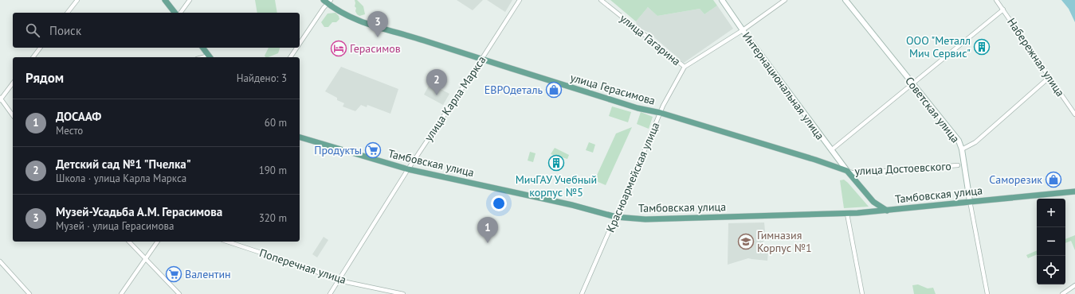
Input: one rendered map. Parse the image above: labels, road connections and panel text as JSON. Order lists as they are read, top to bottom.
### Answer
{
  "streets": {
    "main road": [
      "Интернациональная улица",
      "улица Герасимова",
      "Советская улица",
      "Тамбовская улица"
    ],
    "street": [
      "улица Гагарина",
      "Набережная улица",
      "улица Карла Маркса",
      "улица Достоевского",
      "Красноармейская улица",
      "Поперечная улица"
    ]
  },
  "crossings": [
    ["улица Гагарина", "Красноармейская улица"],
    ["Набережная улица", "улица Достоевского"],
    ["Интернациональная улица", "улица Герасимова"],
    ["Интернациональная улица", "улица Достоевского"],
    ["Интернациональная улица", "Красноармейская улица"],
    ["улица Герасимова", "улица Карла Маркса"],
    ["улица Герасимова", "улица Достоевского"],
    ["улица Герасимова", "Красноармейская улица"],
    ["улица Карла Маркса", "Тамбовская улица"],
    ["улица Карла Маркса", "Поперечная улица"],
    ["Советская улица", "Тамбовская улица"],
    ["Советская улица", "улица Достоевского"],
    ["Тамбовская улица", "Красноармейская улица"]
  ],
  "places": {
    "building": ["ООО \"Металл Мич Сервис\"", "МичГАУ Учебный корпус №5"],
    "hotel": ["Герасимов"],
    "shop": ["ЕВРОдеталь", "Саморезик"],
    "supermarket": ["Продукты", "Валентин"],
    "school or university": ["Гимназия Корпус №1"]
  },
  "page": {
    "pins": ["3", "2", "1"],
    "search": "Поиск",
    "heading": ["Рядом", "Найдено: 3"],
    "list": [
      {
        "mark": "1",
        "name": "ДОСААФ",
        "note": "Место",
        "value": "60 m"
      },
      {
        "mark": "2",
        "name": "Детский сад №1 \"Пчелка\"",
        "note": "Школа · улица Карла Маркса",
        "value": "190 m"
      },
      {
        "mark": "3",
        "name": "Музей-Усадьба А.М. Герасимова",
        "note": "Музей · улица Герасимова",
        "value": "320 m"
      }
    ],
    "map_buttons": ["+", "−"]
  }
}
